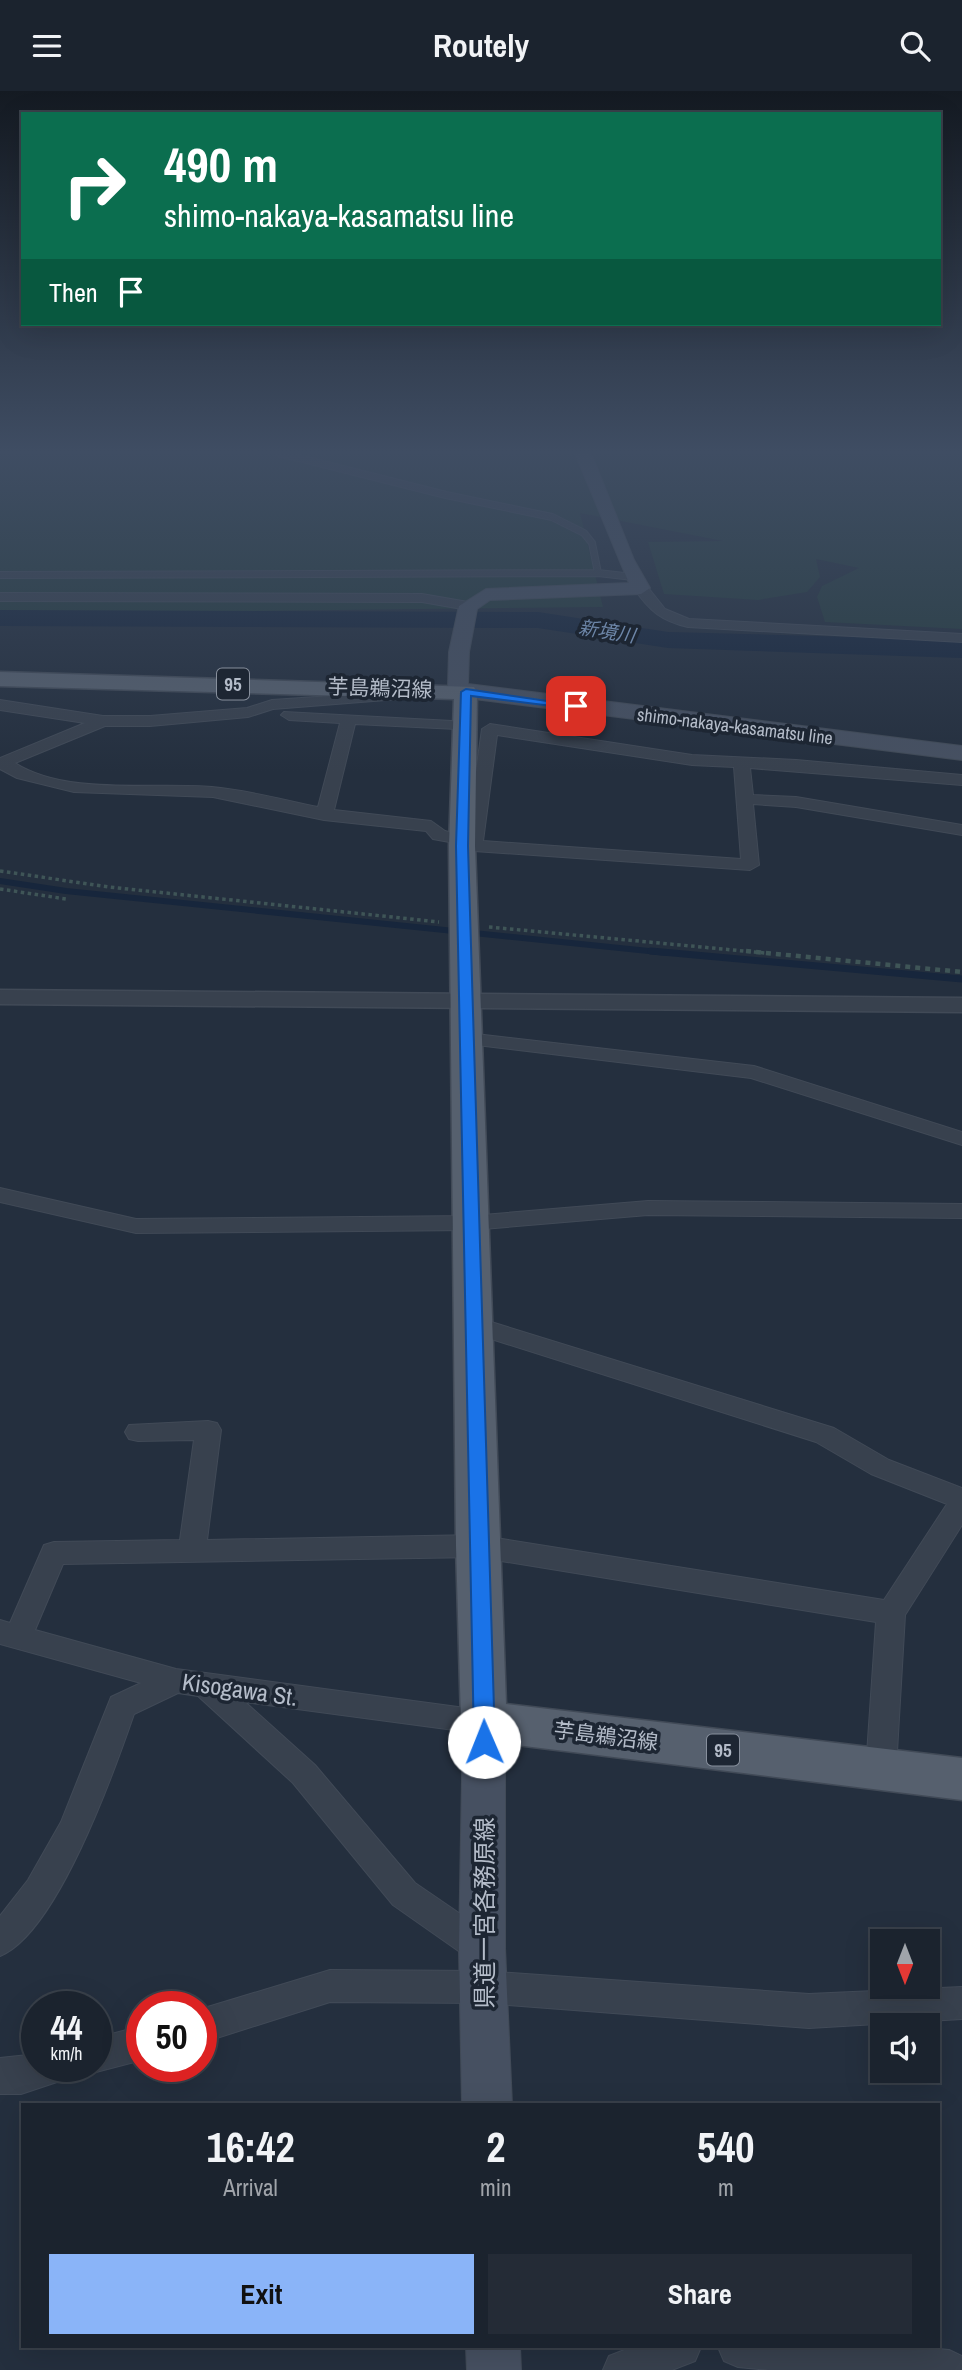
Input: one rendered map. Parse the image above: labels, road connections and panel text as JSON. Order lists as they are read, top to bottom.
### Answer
{
  "streets": {
    "main road": [
      "95",
      "芋島鵜沼線",
      "shimo-nakaya-kasamatsu line",
      "県道一宮各務原線"
    ],
    "street": ["Kisogawa St."]
  },
  "crossings": [
    ["芋島鵜沼線", "shimo-nakaya-kasamatsu line"],
    ["芋島鵜沼線", "Kisogawa St."],
    ["芋島鵜沼線", "県道一宮各務原線"],
    ["Kisogawa St.", "県道一宮各務原線"]
  ],
  "water": ["新境川"],
  "north": "bottom",
  "page": {
    "header": "Routely",
    "turn": ["490 m", "shimo-nakaya-kasamatsu line"],
    "then": "Then",
    "speed": "44 km/h",
    "limit": "50",
    "eta": [
      "16:42",
      "Arrival",
      "2",
      "min",
      "540",
      "m"
    ],
    "buttons": ["Exit", "Share"]
  }
}
